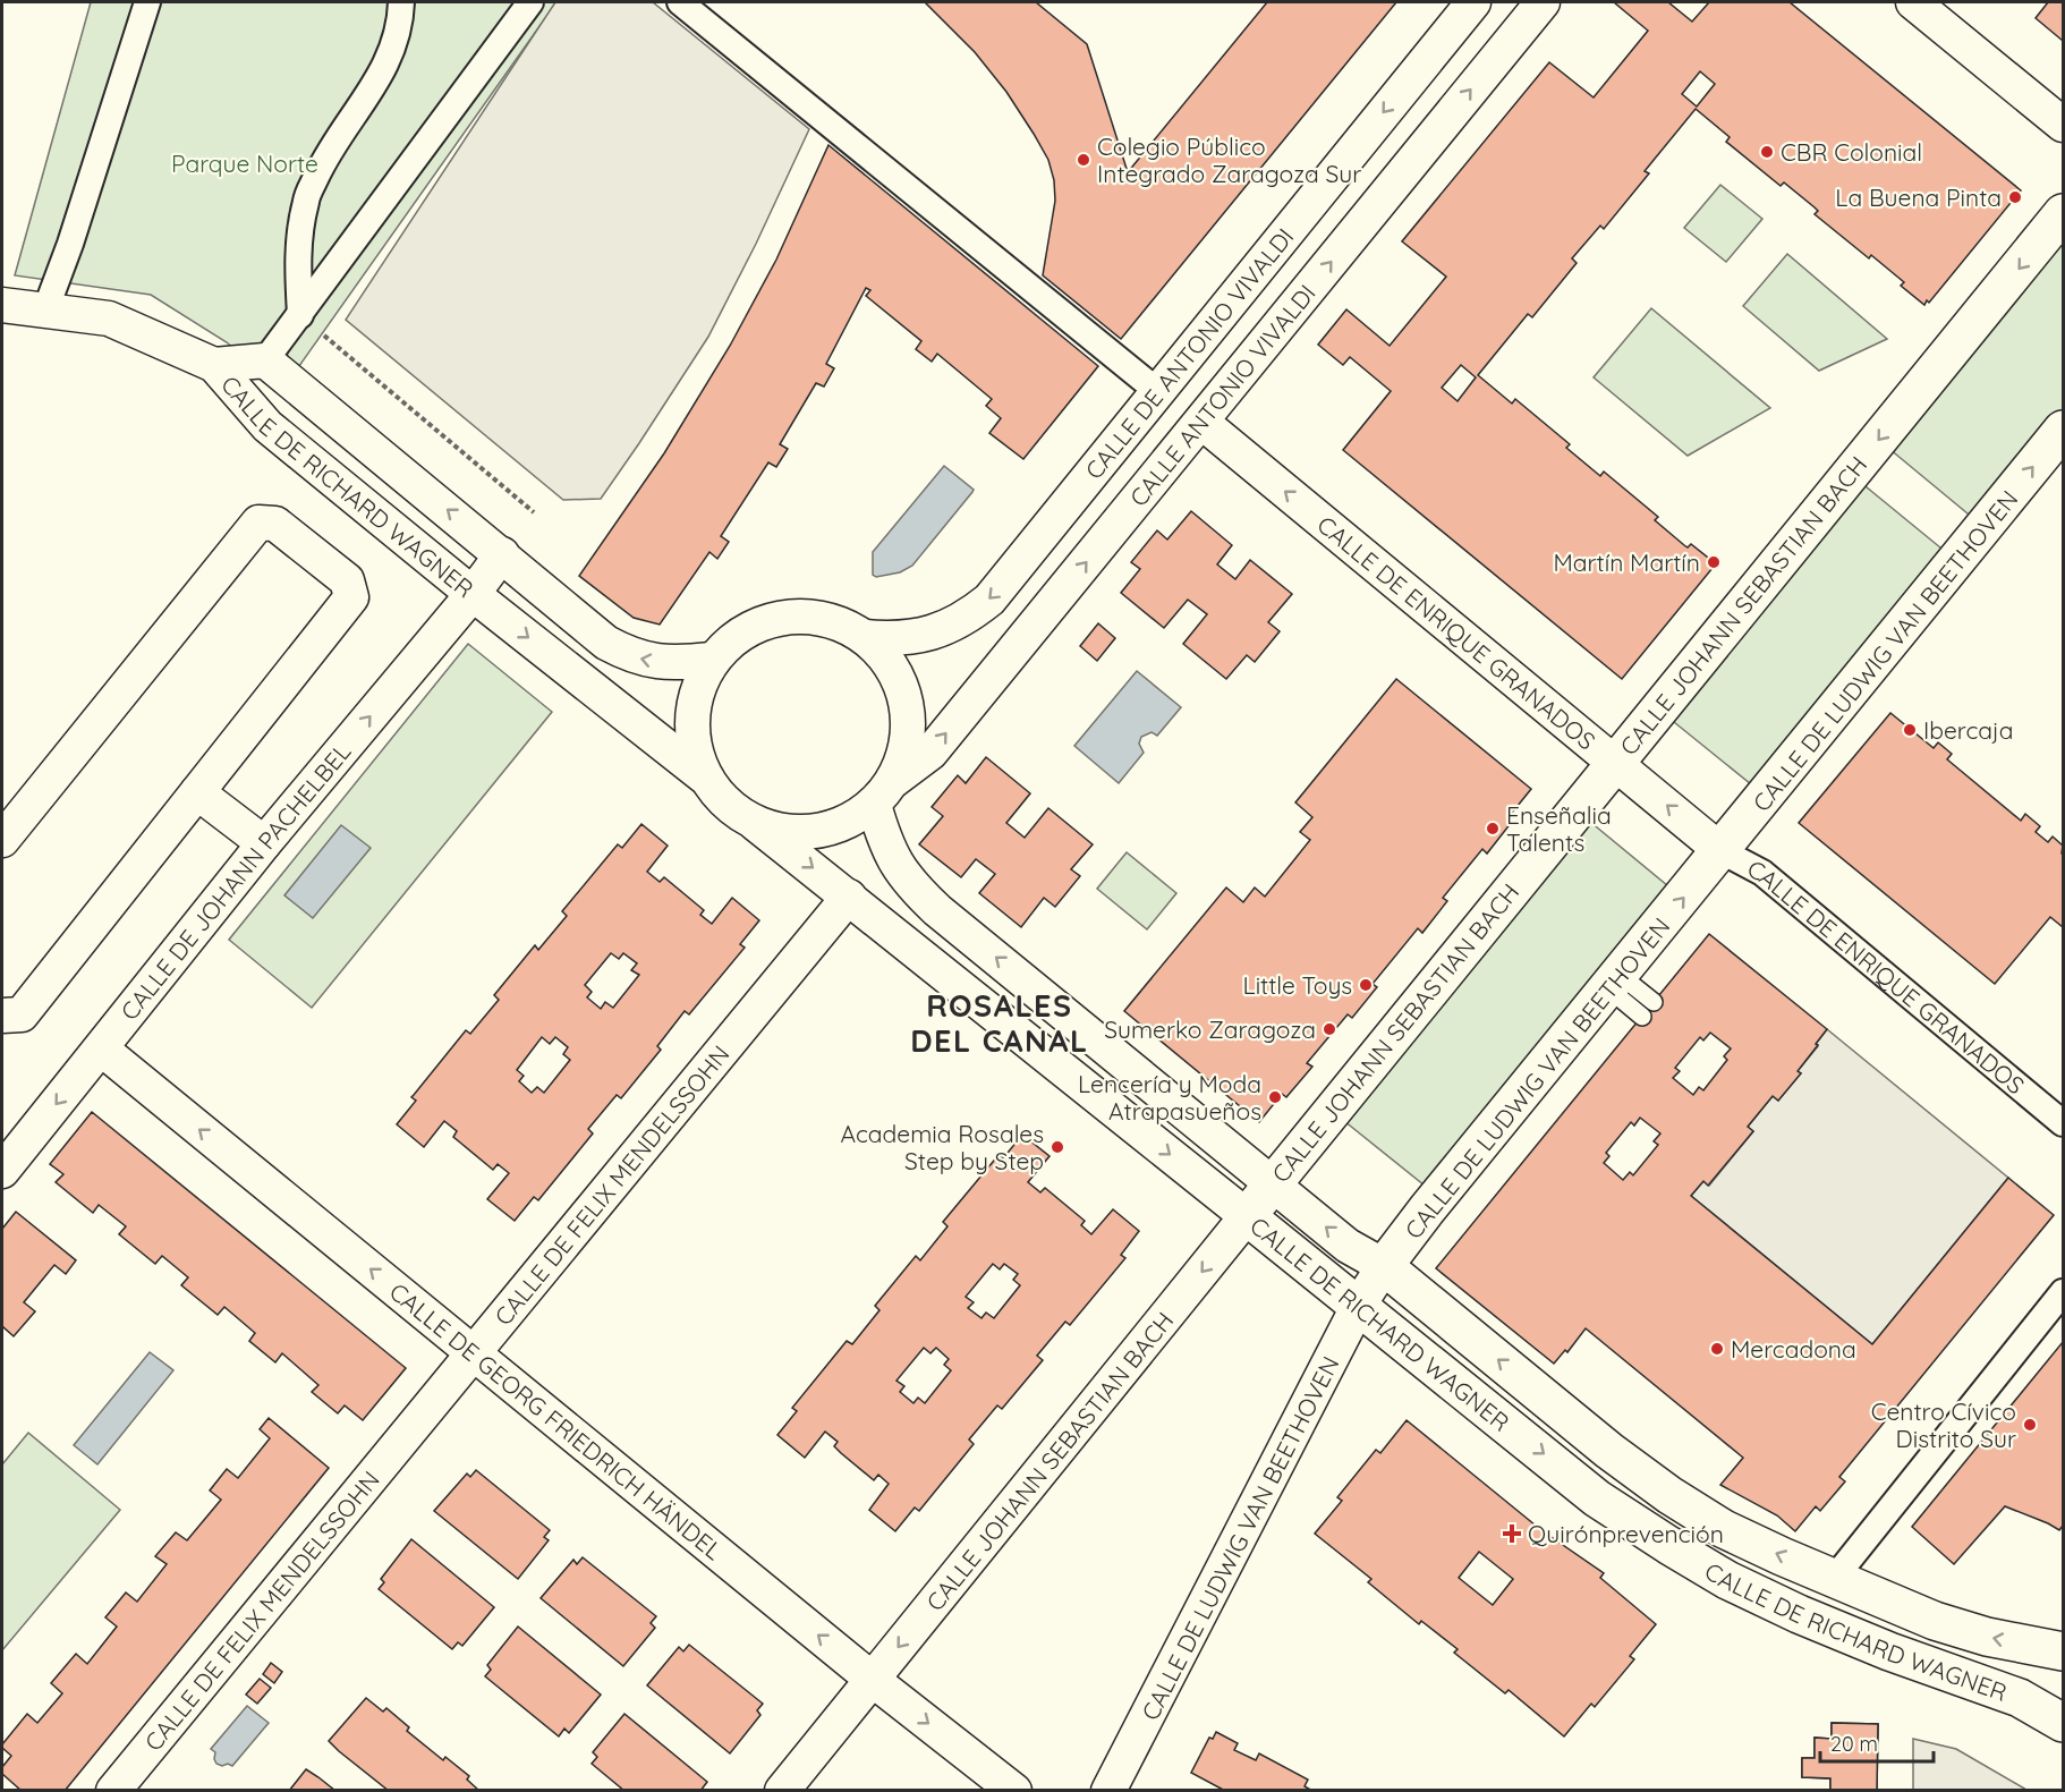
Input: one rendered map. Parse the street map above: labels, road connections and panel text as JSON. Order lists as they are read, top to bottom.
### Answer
{
  "streets": {
    "street": [
      "CALLE DE ANTONIO VIVALDI",
      "CALLE ANTONIO VIVALDI",
      "CALLE DE RICHARD WAGNER",
      "CALLE JOHANN SEBASTIAN BACH",
      "CALLE DE ENRIQUE GRANADOS",
      "CALLE DE LUDWIG VAN BEETHOVEN",
      "CALLE DE JOHANN PACHELBEL",
      "CALLE DE FELIX MENDELSSOHN",
      "CALLE DE GEORG FRIEDRICH HÄNDEL"
    ]
  },
  "crossings": [
    ["CALLE DE ANTONIO VIVALDI", "CALLE ANTONIO VIVALDI"],
    ["CALLE DE ANTONIO VIVALDI", "CALLE DE RICHARD WAGNER"],
    ["CALLE ANTONIO VIVALDI", "CALLE DE RICHARD WAGNER"],
    ["CALLE ANTONIO VIVALDI", "CALLE DE ENRIQUE GRANADOS"],
    ["CALLE DE RICHARD WAGNER", "CALLE JOHANN SEBASTIAN BACH"],
    ["CALLE DE RICHARD WAGNER", "CALLE DE LUDWIG VAN BEETHOVEN"],
    ["CALLE DE RICHARD WAGNER", "CALLE DE JOHANN PACHELBEL"],
    ["CALLE DE RICHARD WAGNER", "CALLE DE FELIX MENDELSSOHN"],
    ["CALLE JOHANN SEBASTIAN BACH", "CALLE DE ENRIQUE GRANADOS"],
    ["CALLE JOHANN SEBASTIAN BACH", "CALLE DE GEORG FRIEDRICH HÄNDEL"],
    ["CALLE DE ENRIQUE GRANADOS", "CALLE DE LUDWIG VAN BEETHOVEN"],
    ["CALLE DE JOHANN PACHELBEL", "CALLE DE GEORG FRIEDRICH HÄNDEL"],
    ["CALLE DE FELIX MENDELSSOHN", "CALLE DE GEORG FRIEDRICH HÄNDEL"]
  ],
  "one_way": [
    "CALLE DE ANTONIO VIVALDI",
    "CALLE ANTONIO VIVALDI",
    "CALLE JOHANN SEBASTIAN BACH",
    "CALLE DE ENRIQUE GRANADOS",
    "CALLE DE LUDWIG VAN BEETHOVEN"
  ],
  "districts": ["ROSALES DEL CANAL"],
  "parks": ["Parque Norte"],
  "places": {
    "other": [
      "CBR Colonial",
      "Colegio Público Integrado Zaragoza Sur",
      "La Buena Pinta",
      "Martín Martín",
      "Ibercaja",
      "Enseñalia Talents",
      "Little Toys",
      "Sumerko Zaragoza",
      "Lencería y Moda Atrapasueños",
      "Academia Rosales Step by Step",
      "Mercadona",
      "Centro Cívico Distrito Sur"
    ],
    "health": ["Quirónprevención"]
  },
  "scale_bar": "20 m"
}
